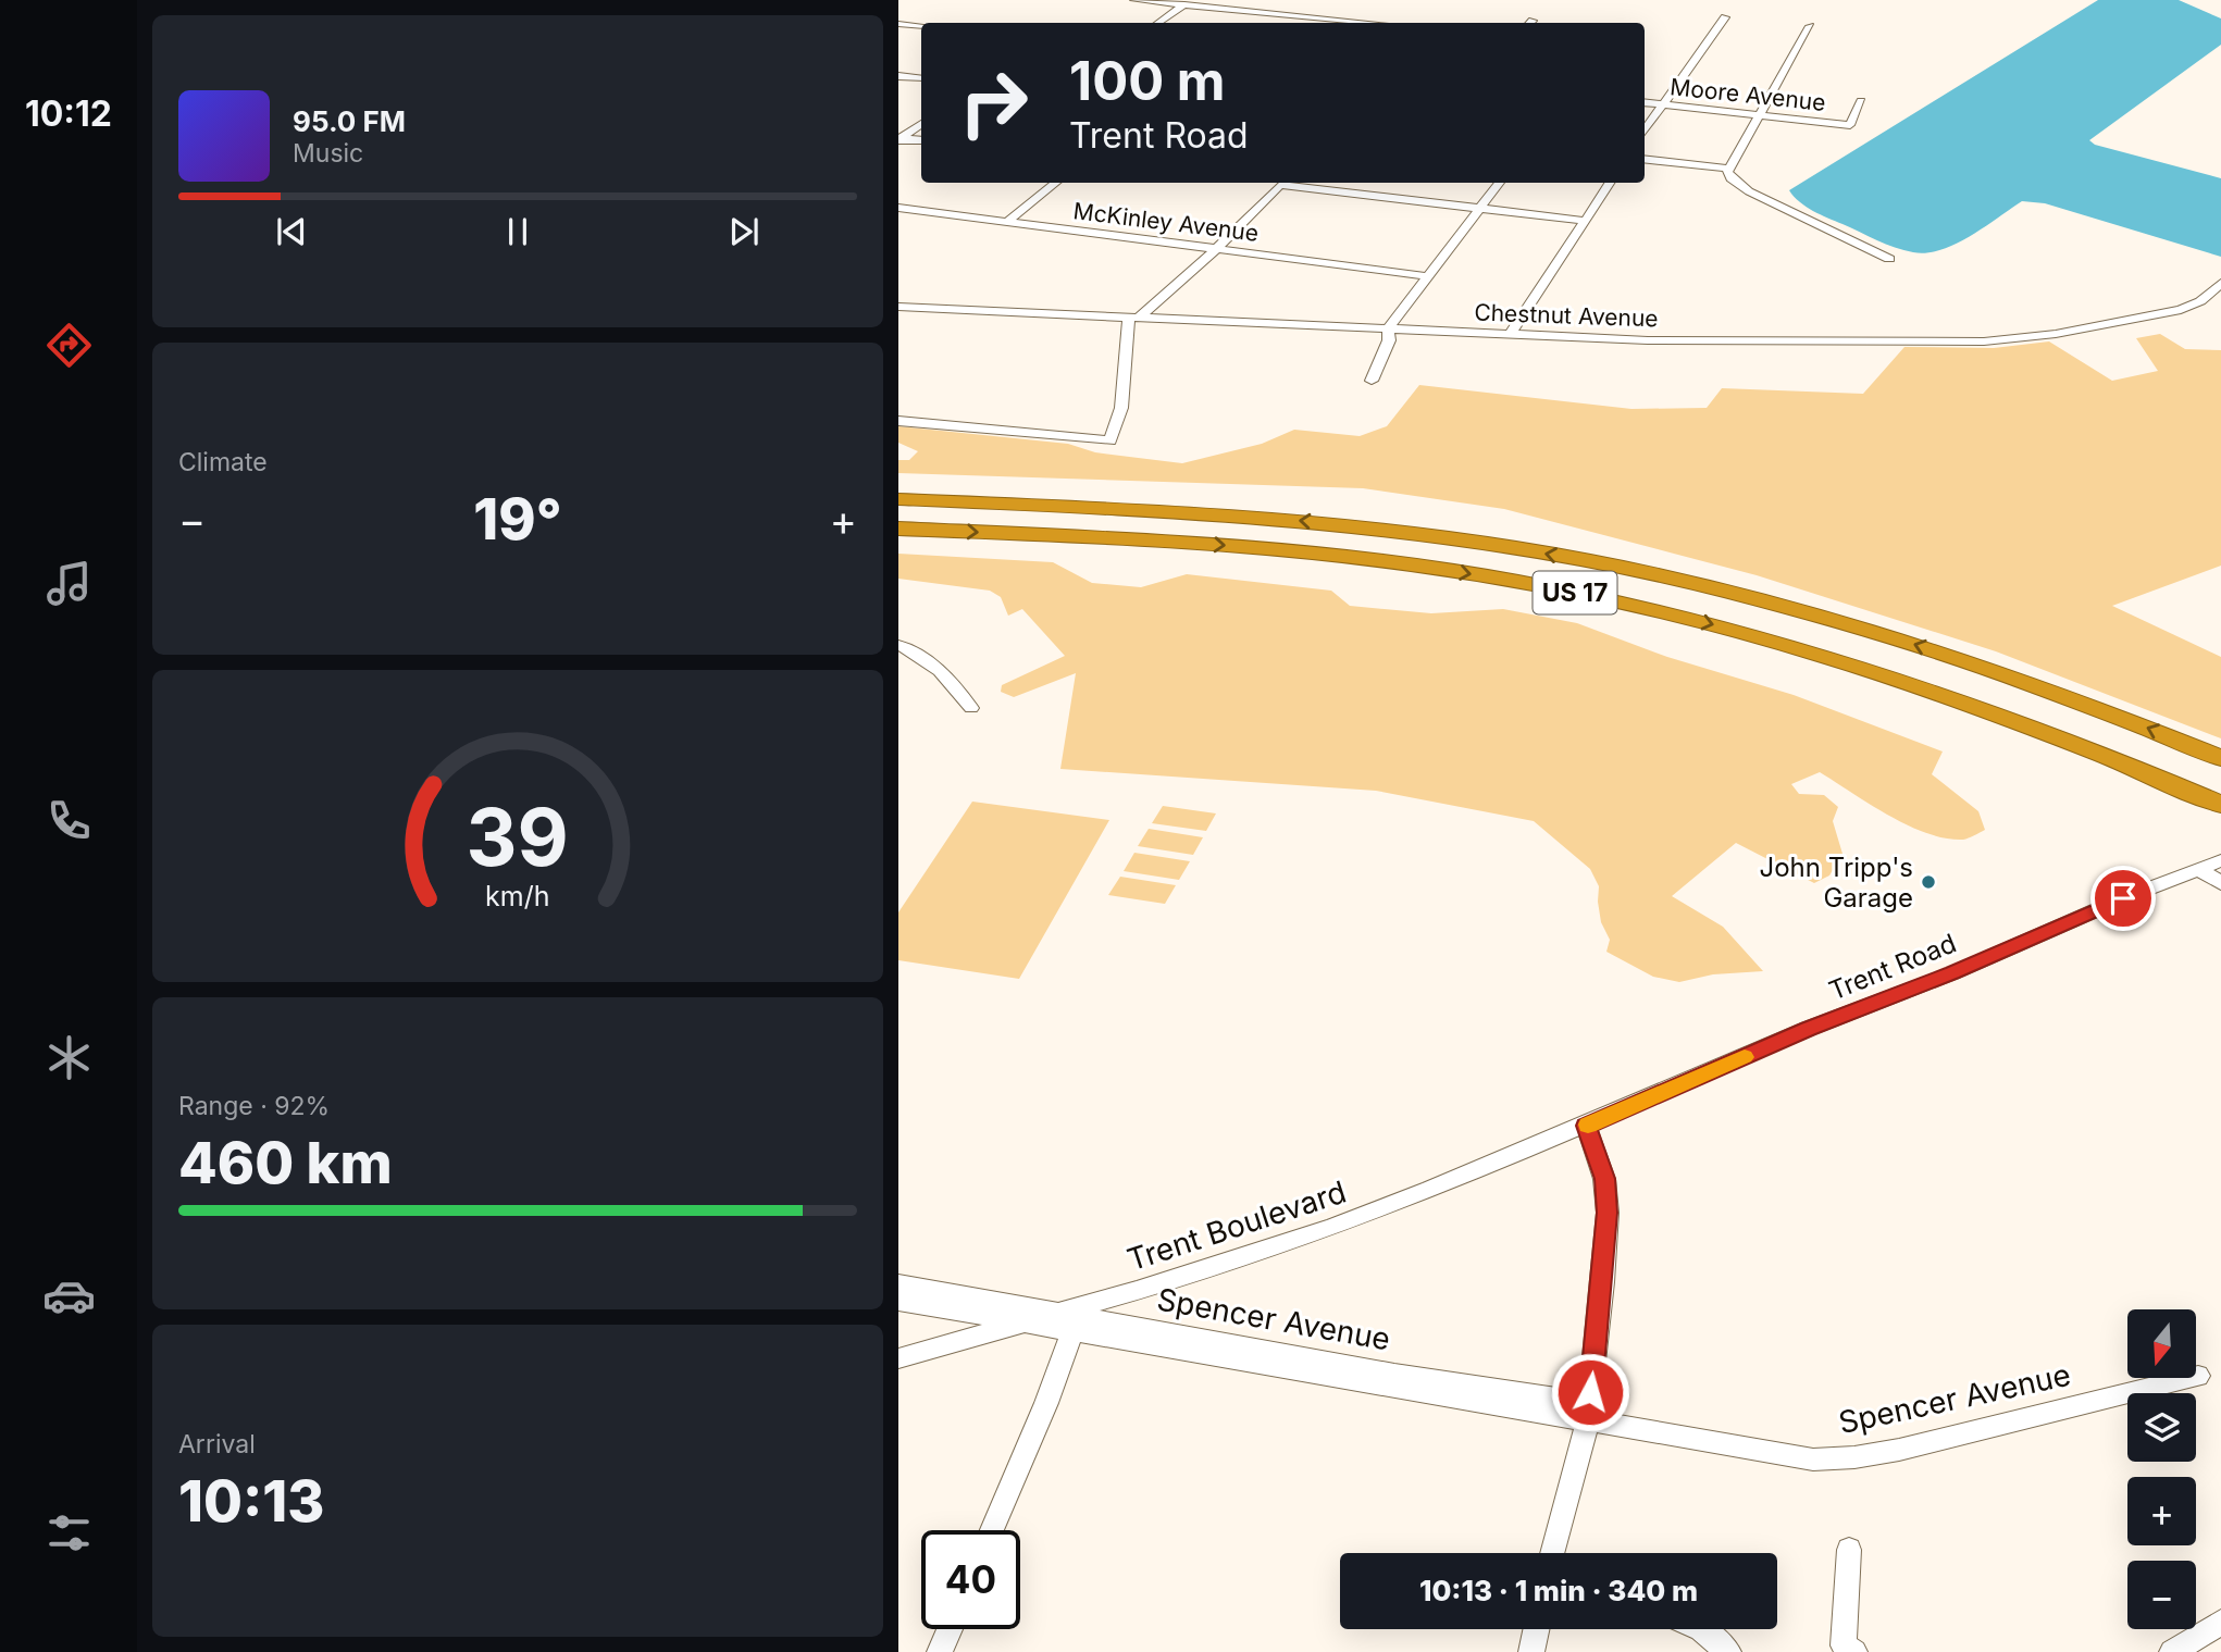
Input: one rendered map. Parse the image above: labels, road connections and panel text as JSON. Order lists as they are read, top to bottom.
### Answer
{
  "streets": {
    "highway": ["US 17"],
    "street": [
      "Moore Avenue",
      "McKinley Avenue",
      "Chestnut Avenue",
      "Trent Road",
      "Trent Boulevard",
      "Spencer Avenue"
    ]
  },
  "crossings": [
    ["Trent Road", "Trent Boulevard"],
    ["Trent Boulevard", "Spencer Avenue"]
  ],
  "places": ["John Tripp's Garage"],
  "north": "bottom",
  "page": {
    "tabs": "10:12",
    "turn": ["100 m", "Trent Road"],
    "song": ["95.0 FM", "Music"],
    "tile": [
      "Climate",
      ["Range · 92%", "460 km"],
      ["Arrival", "10:13"]
    ],
    "heat": ["−", "19°", "+"],
    "map_buttons": ["+", "−"],
    "limit": "40",
    "trip": "10:13 · 1 min · 340 m",
    "gauge": ["39", "km/h"]
  }
}
